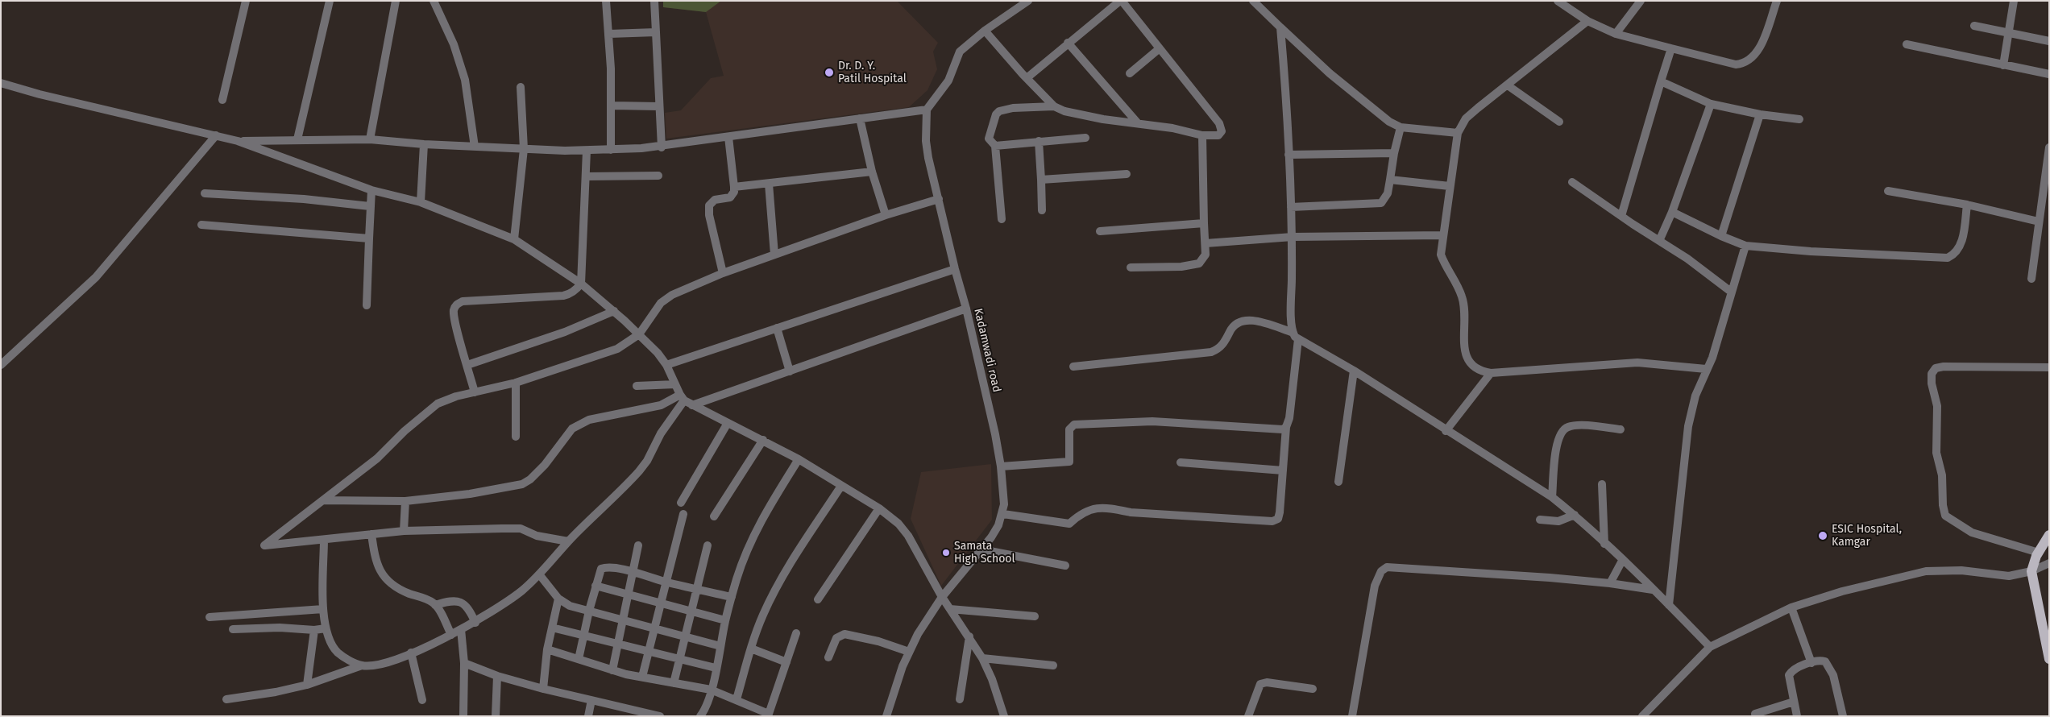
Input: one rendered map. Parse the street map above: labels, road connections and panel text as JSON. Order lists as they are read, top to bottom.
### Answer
{
  "streets": {
    "street": ["Kadamwadi road"]
  },
  "places": ["Dr. D. Y. Patil Hospital", "ESIC Hospital, Kamgar", "Samata High School"]
}
